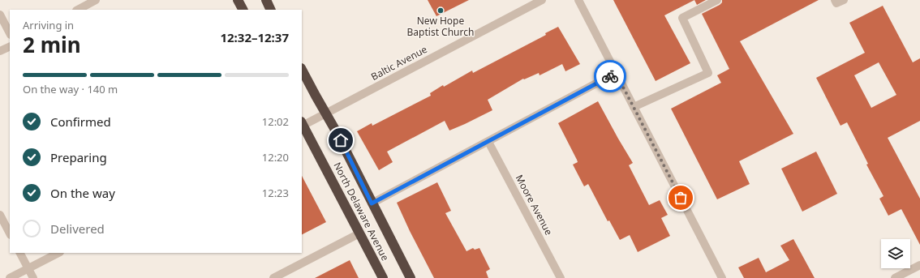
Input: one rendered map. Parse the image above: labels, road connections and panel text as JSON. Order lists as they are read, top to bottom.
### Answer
{
  "streets": {
    "highway": ["North Delaware Avenue"],
    "street": ["Baltic Avenue", "Moore Avenue"]
  },
  "crossings": [
    ["Baltic Avenue", "North Delaware Avenue"]
  ],
  "places": ["New Hope Baptist Church"],
  "page": {
    "heading": ["2 min", "Arriving in", "12:32–12:37"],
    "bar": "On the way · 140 m",
    "list": [
      ["Confirmed", "12:02"],
      ["Preparing", "12:20"],
      ["On the way", "12:23"],
      "Delivered"
    ]
  }
}
